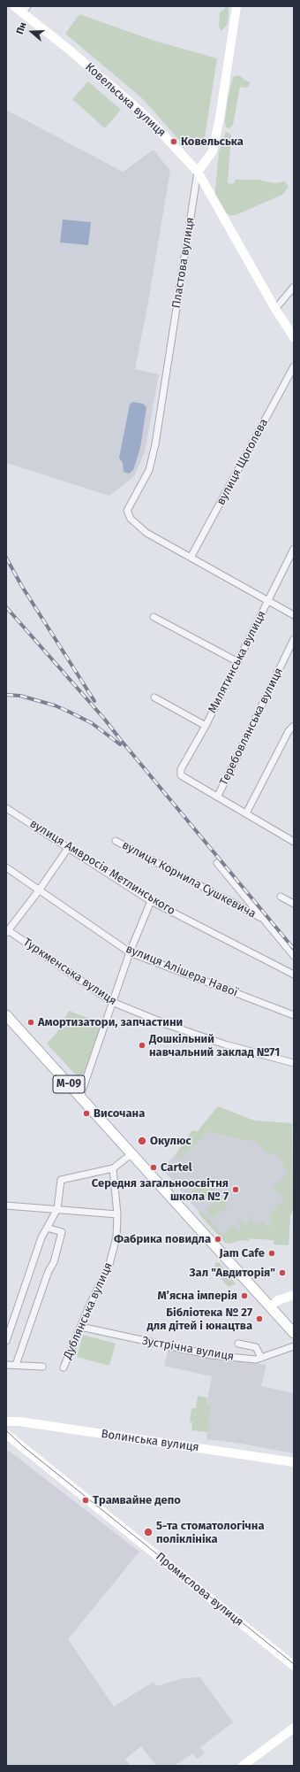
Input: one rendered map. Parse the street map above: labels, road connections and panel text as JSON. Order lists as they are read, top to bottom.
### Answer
{
  "streets": {
    "main road": [
      "Ковельська вулиця",
      "Пластова вулиця",
      "М-09",
      "Волинська вулиця",
      "Промислова вулиця"
    ],
    "street": [
      "вулиця Щоголева",
      "Милятинська вулиця",
      "Теребовлянська вулиця",
      "вулиця Амвросія Метлинського",
      "вулиця Корнила Сушкевича",
      "вулиця Алішера Навої",
      "Туркменська вулиця",
      "Дублянська вулиця",
      "Зустрічна вулиця"
    ]
  },
  "crossings": [
    ["Ковельська вулиця", "Пластова вулиця"],
    ["Пластова вулиця", "вулиця Щоголева"],
    ["Милятинська вулиця", "Теребовлянська вулиця"],
    ["Дублянська вулиця", "Зустрічна вулиця"]
  ],
  "places": [
    "Ковельська",
    "Амортизатори, запчастини",
    "Дошкільний навчальний заклад №71",
    "Височана",
    "Окулюс",
    "Cartel",
    "Середня загальноосвітня школа № 7",
    "Фабрика повидла",
    "Jam Cafe",
    "Зал \"Авдиторія\"",
    "Мʼясна імперія",
    "Бібліотека № 27 для дітей і юнацтва",
    "Трамвайне депо",
    "5-та стоматологічна поліклініка"
  ],
  "north": "left"
}
